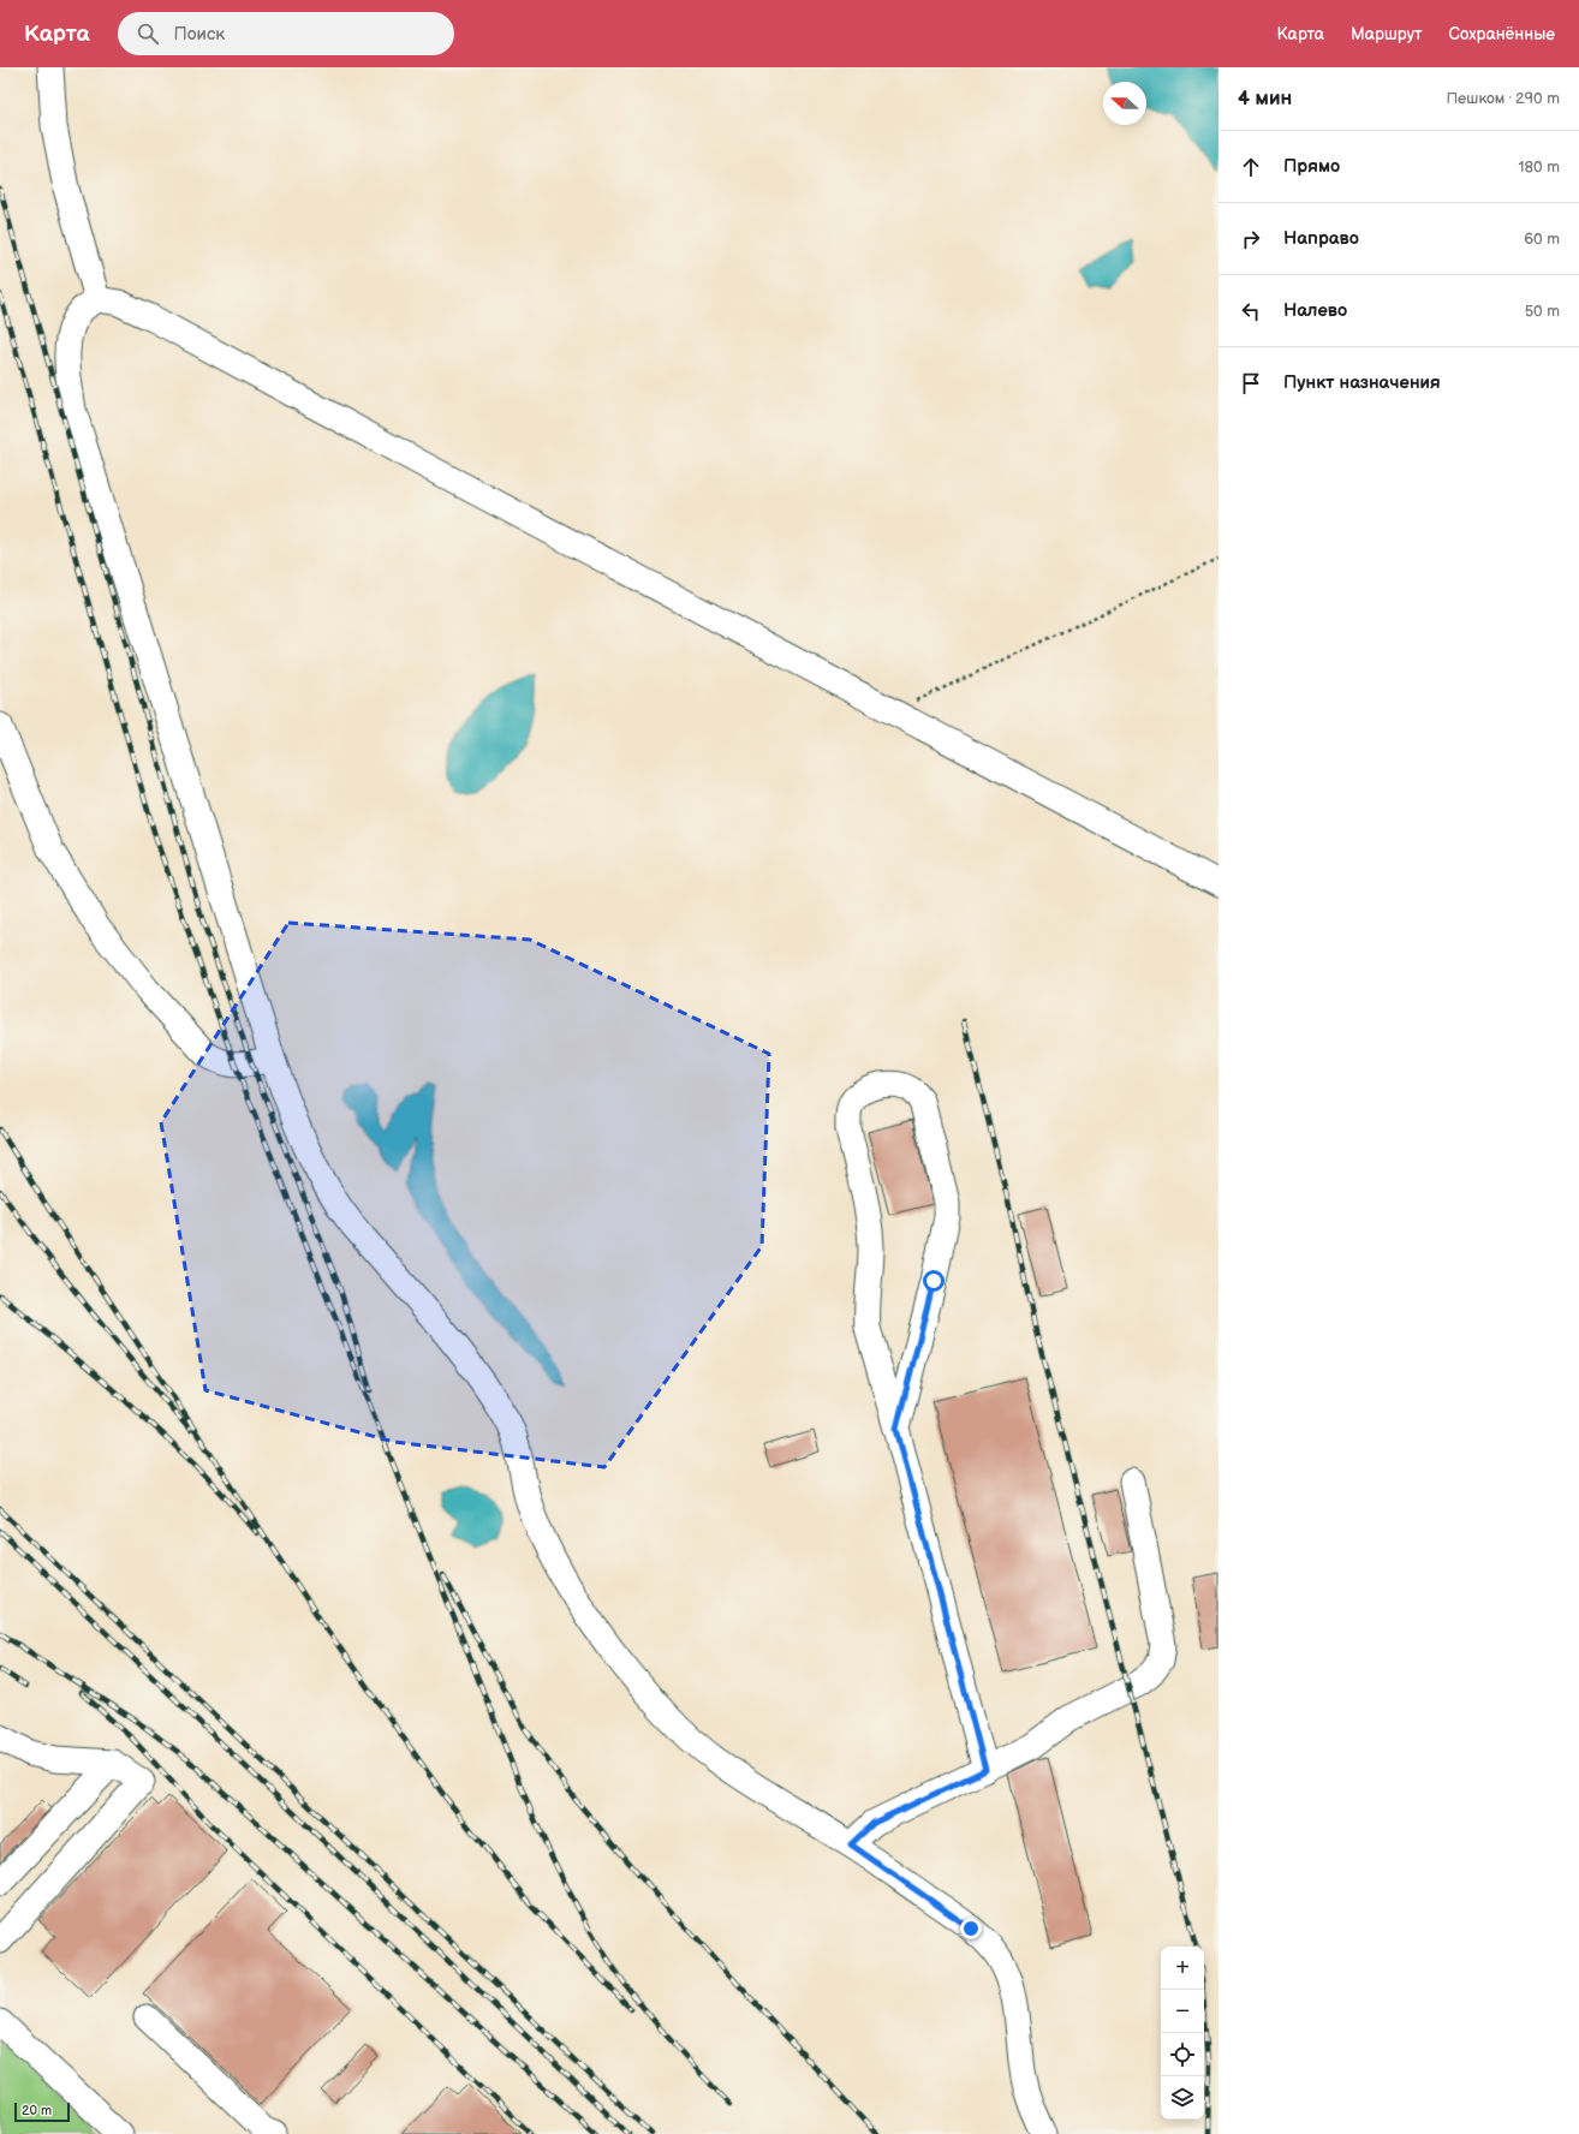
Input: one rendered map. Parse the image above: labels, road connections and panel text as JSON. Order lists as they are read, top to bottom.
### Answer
{
  "scale_bar": "20 m",
  "north": "left",
  "page": {
    "header": "Карта",
    "search": "Поиск",
    "nav": ["Карта", "Маршрут", "Сохранённые"],
    "heading": ["4 мин", "Пешком · 290 m"],
    "list": [
      ["Прямо", "180 m"],
      ["Направо", "60 m"],
      ["Налево", "50 m"],
      "Пункт назначения"
    ],
    "map_buttons": ["+", "−"],
    "scale": "20 m"
  }
}
